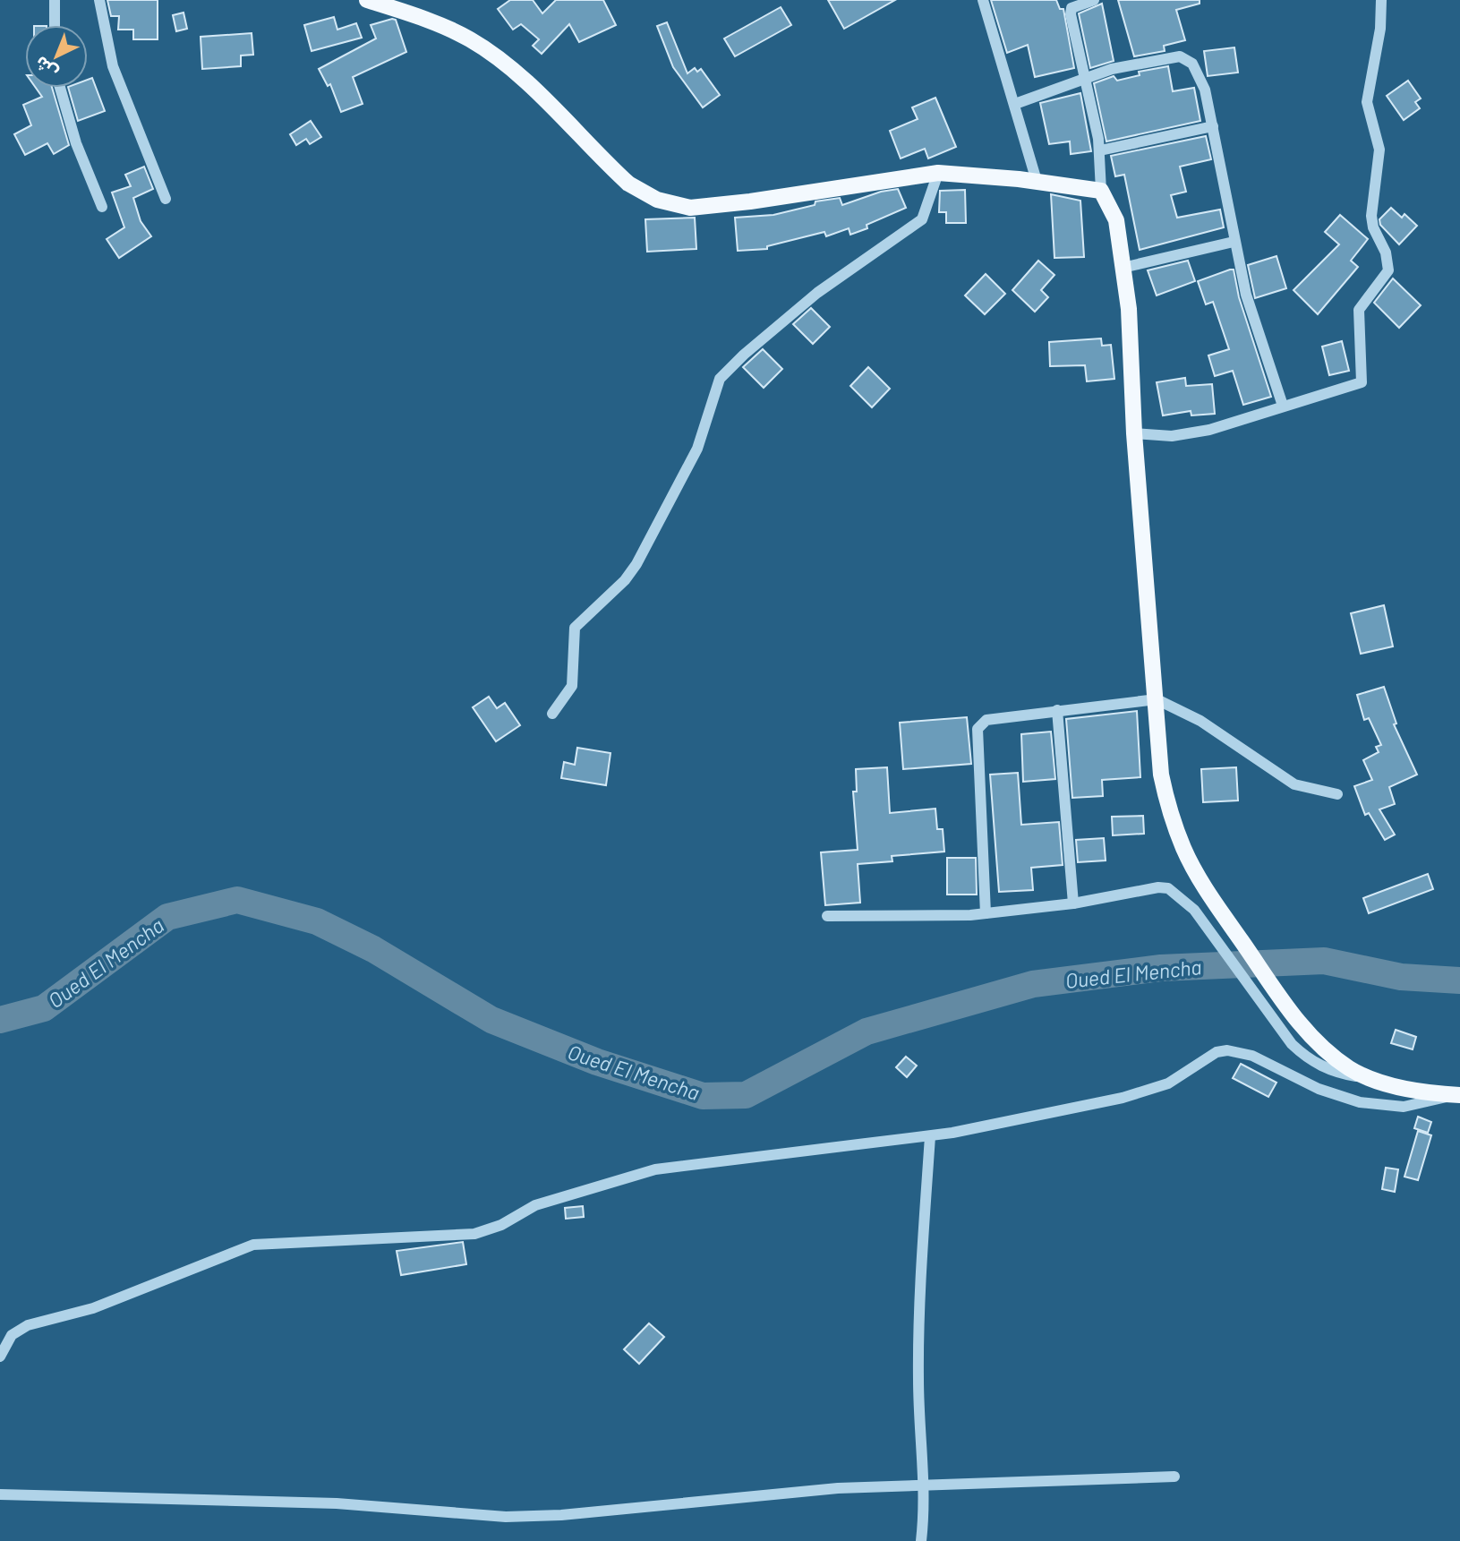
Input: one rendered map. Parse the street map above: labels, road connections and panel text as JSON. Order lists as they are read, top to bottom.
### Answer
{
  "water": ["Oued El Mencha"],
  "north": "bottom left"
}
